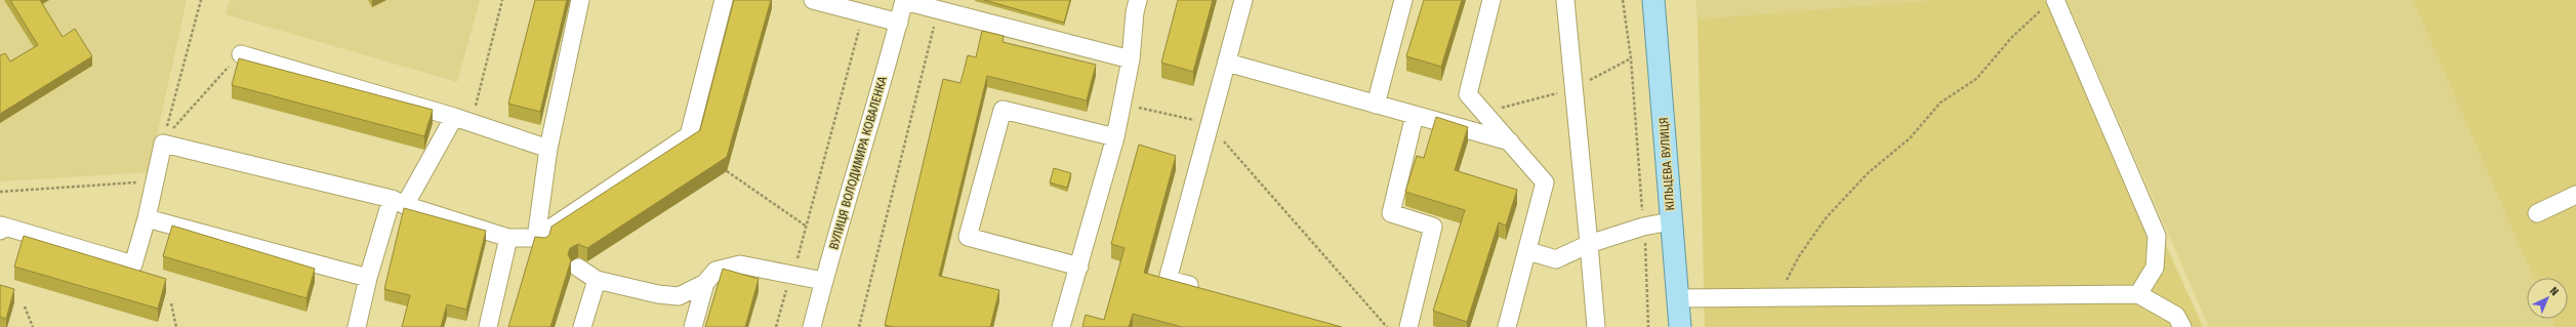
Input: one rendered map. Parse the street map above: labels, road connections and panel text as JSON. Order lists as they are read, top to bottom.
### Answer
{
  "streets": {
    "main road": ["КІЛЬЦЕВА ВУЛИЦЯ"],
    "street": ["ВУЛИЦЯ ВОЛОДИМИРА КОВАЛЕНКА"]
  },
  "north": "top right"
}
